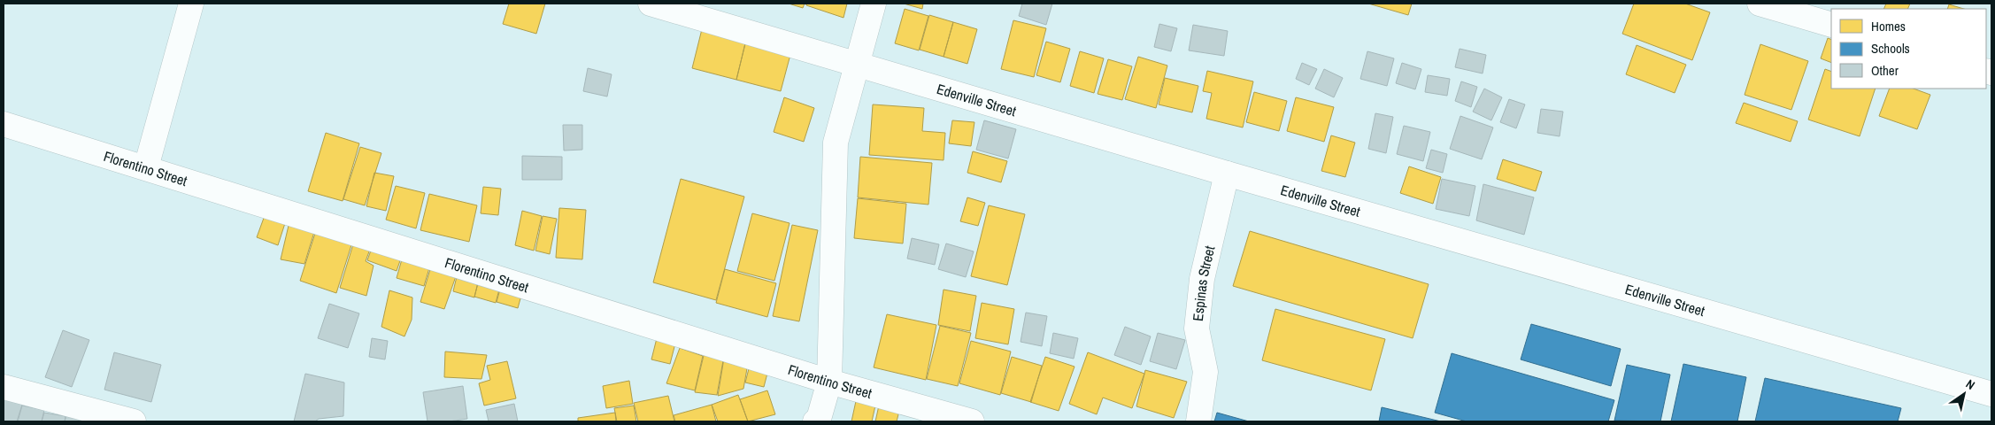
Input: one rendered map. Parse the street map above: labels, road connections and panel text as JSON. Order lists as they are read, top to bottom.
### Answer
{
  "streets": {
    "street": ["Edenville Street", "Florentino Street", "Espinas Street"]
  },
  "crossings": [
    ["Edenville Street", "Espinas Street"]
  ],
  "legend": ["Homes", "Schools", "Other"],
  "north": "top right"
}
